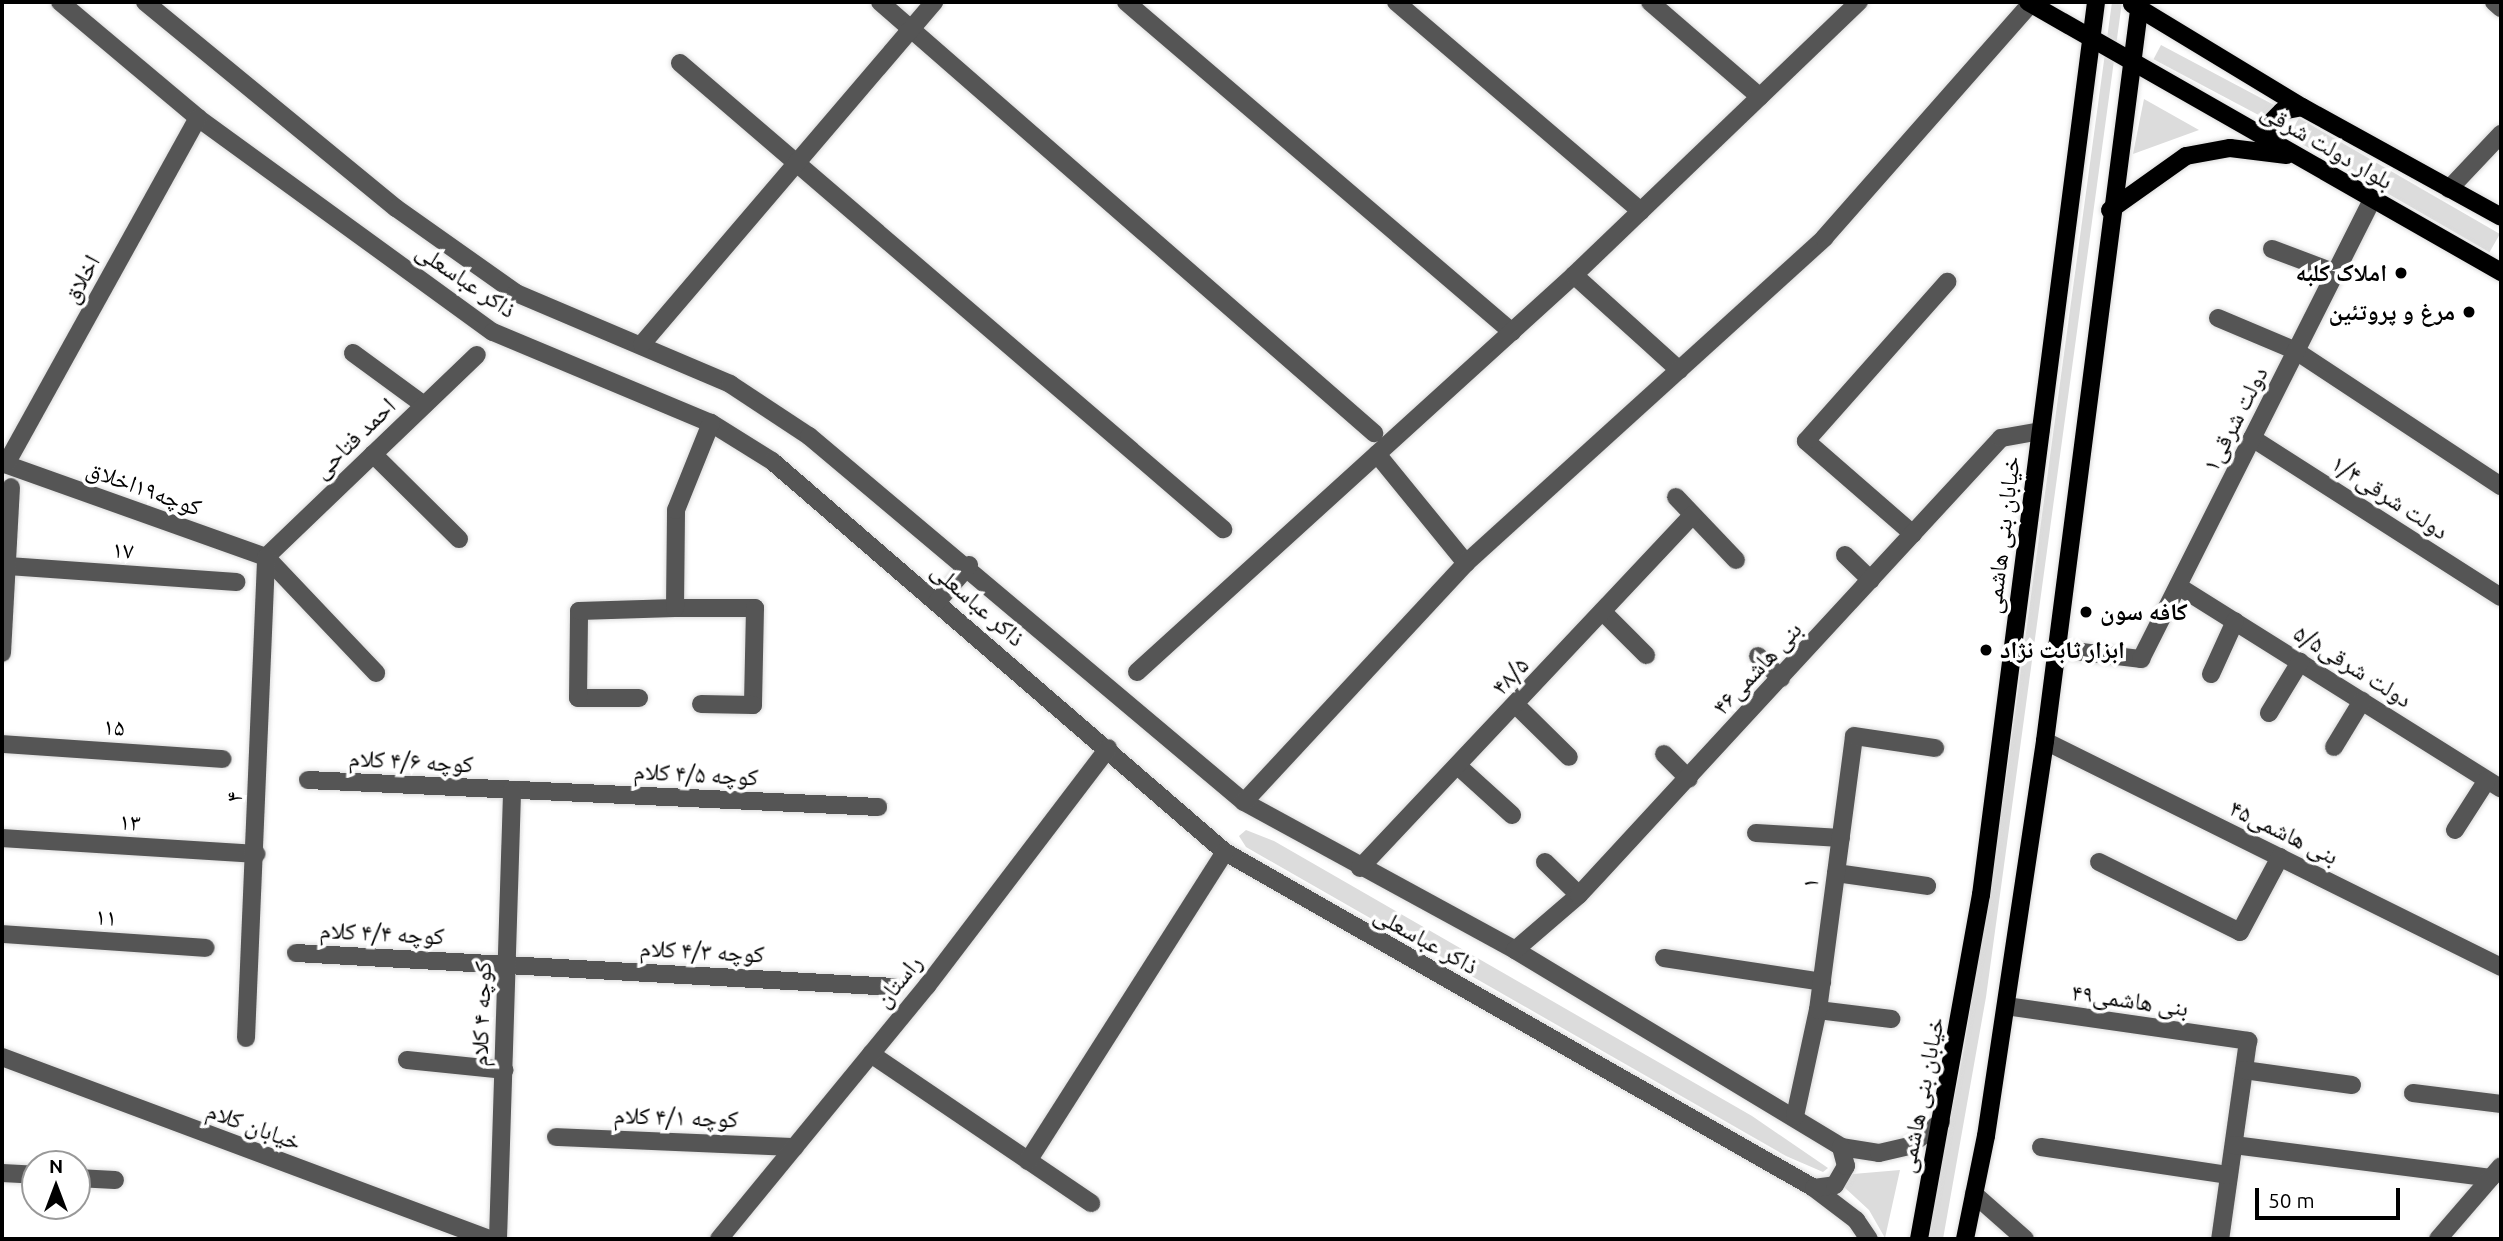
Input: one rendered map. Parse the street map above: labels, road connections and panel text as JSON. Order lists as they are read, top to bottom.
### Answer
{
  "streets": {
    "main road": ["بلوار دولت شرقی", "خیابان بنی هاشمی"],
    "street": [
      "اخلاق",
      "ذاکر عباسعلی",
      "۱دولت شرقی",
      "احمد فتاحی",
      "کوچه۱۹اخلاق",
      "۱/۴دولت شرقی",
      "۱۷",
      "۵/۵دولت شرقی",
      "بنی هاشمی۴۶",
      "۴۸/۵",
      "۱۵",
      "کوچه ۴/۶ کلام",
      "کوچه ۴/۵ کلام",
      "۴",
      "۱۳",
      "بنی هاشمی۴۵",
      "۱",
      "۱۱",
      "کوچه ۴/۴ کلام",
      "کوچه ۴/۳ کلام",
      "راستان",
      "بنی هاشمی۴۹",
      "کوچه ۴ کلام",
      "کوچه ۴/۱ کلام",
      "خیابان کلام"
    ]
  },
  "crossings": [
    ["بلوار دولت شرقی", "۱دولت شرقی"],
    ["بلوار دولت شرقی", "خیابان بنی هاشمی"],
    ["اخلاق", "ذاکر عباسعلی"],
    ["اخلاق", "کوچه۱۹اخلاق"],
    ["ذاکر عباسعلی", "خیابان بنی هاشمی"],
    ["ذاکر عباسعلی", "بنی هاشمی۴۶"],
    ["ذاکر عباسعلی", "۴۸/۵"],
    ["ذاکر عباسعلی", "۱"],
    ["ذاکر عباسعلی", "راستان"],
    ["۱دولت شرقی", "۱/۴دولت شرقی"],
    ["۱دولت شرقی", "۵/۵دولت شرقی"],
    ["احمد فتاحی", "کوچه۱۹اخلاق"],
    ["احمد فتاحی", "۴"],
    ["کوچه۱۹اخلاق", "۴"],
    ["خیابان بنی هاشمی", "بنی هاشمی۴۶"],
    ["کوچه ۴/۶ کلام", "کوچه ۴/۵ کلام"],
    ["کوچه ۴/۶ کلام", "کوچه ۴ کلام"],
    ["کوچه ۴/۵ کلام", "کوچه ۴ کلام"],
    ["۴", "۱۳"],
    ["کوچه ۴/۴ کلام", "کوچه ۴/۳ کلام"],
    ["کوچه ۴/۴ کلام", "کوچه ۴ کلام"],
    ["کوچه ۴/۳ کلام", "کوچه ۴ کلام"],
    ["راستان", "کوچه ۴/۱ کلام"]
  ],
  "places": [
    "املاک کلبه",
    "مرغ و پروتئین",
    "کافه سون",
    "ابزار ثابت نژاد"
  ],
  "scale_bar": "50 m",
  "north": "top"
}
